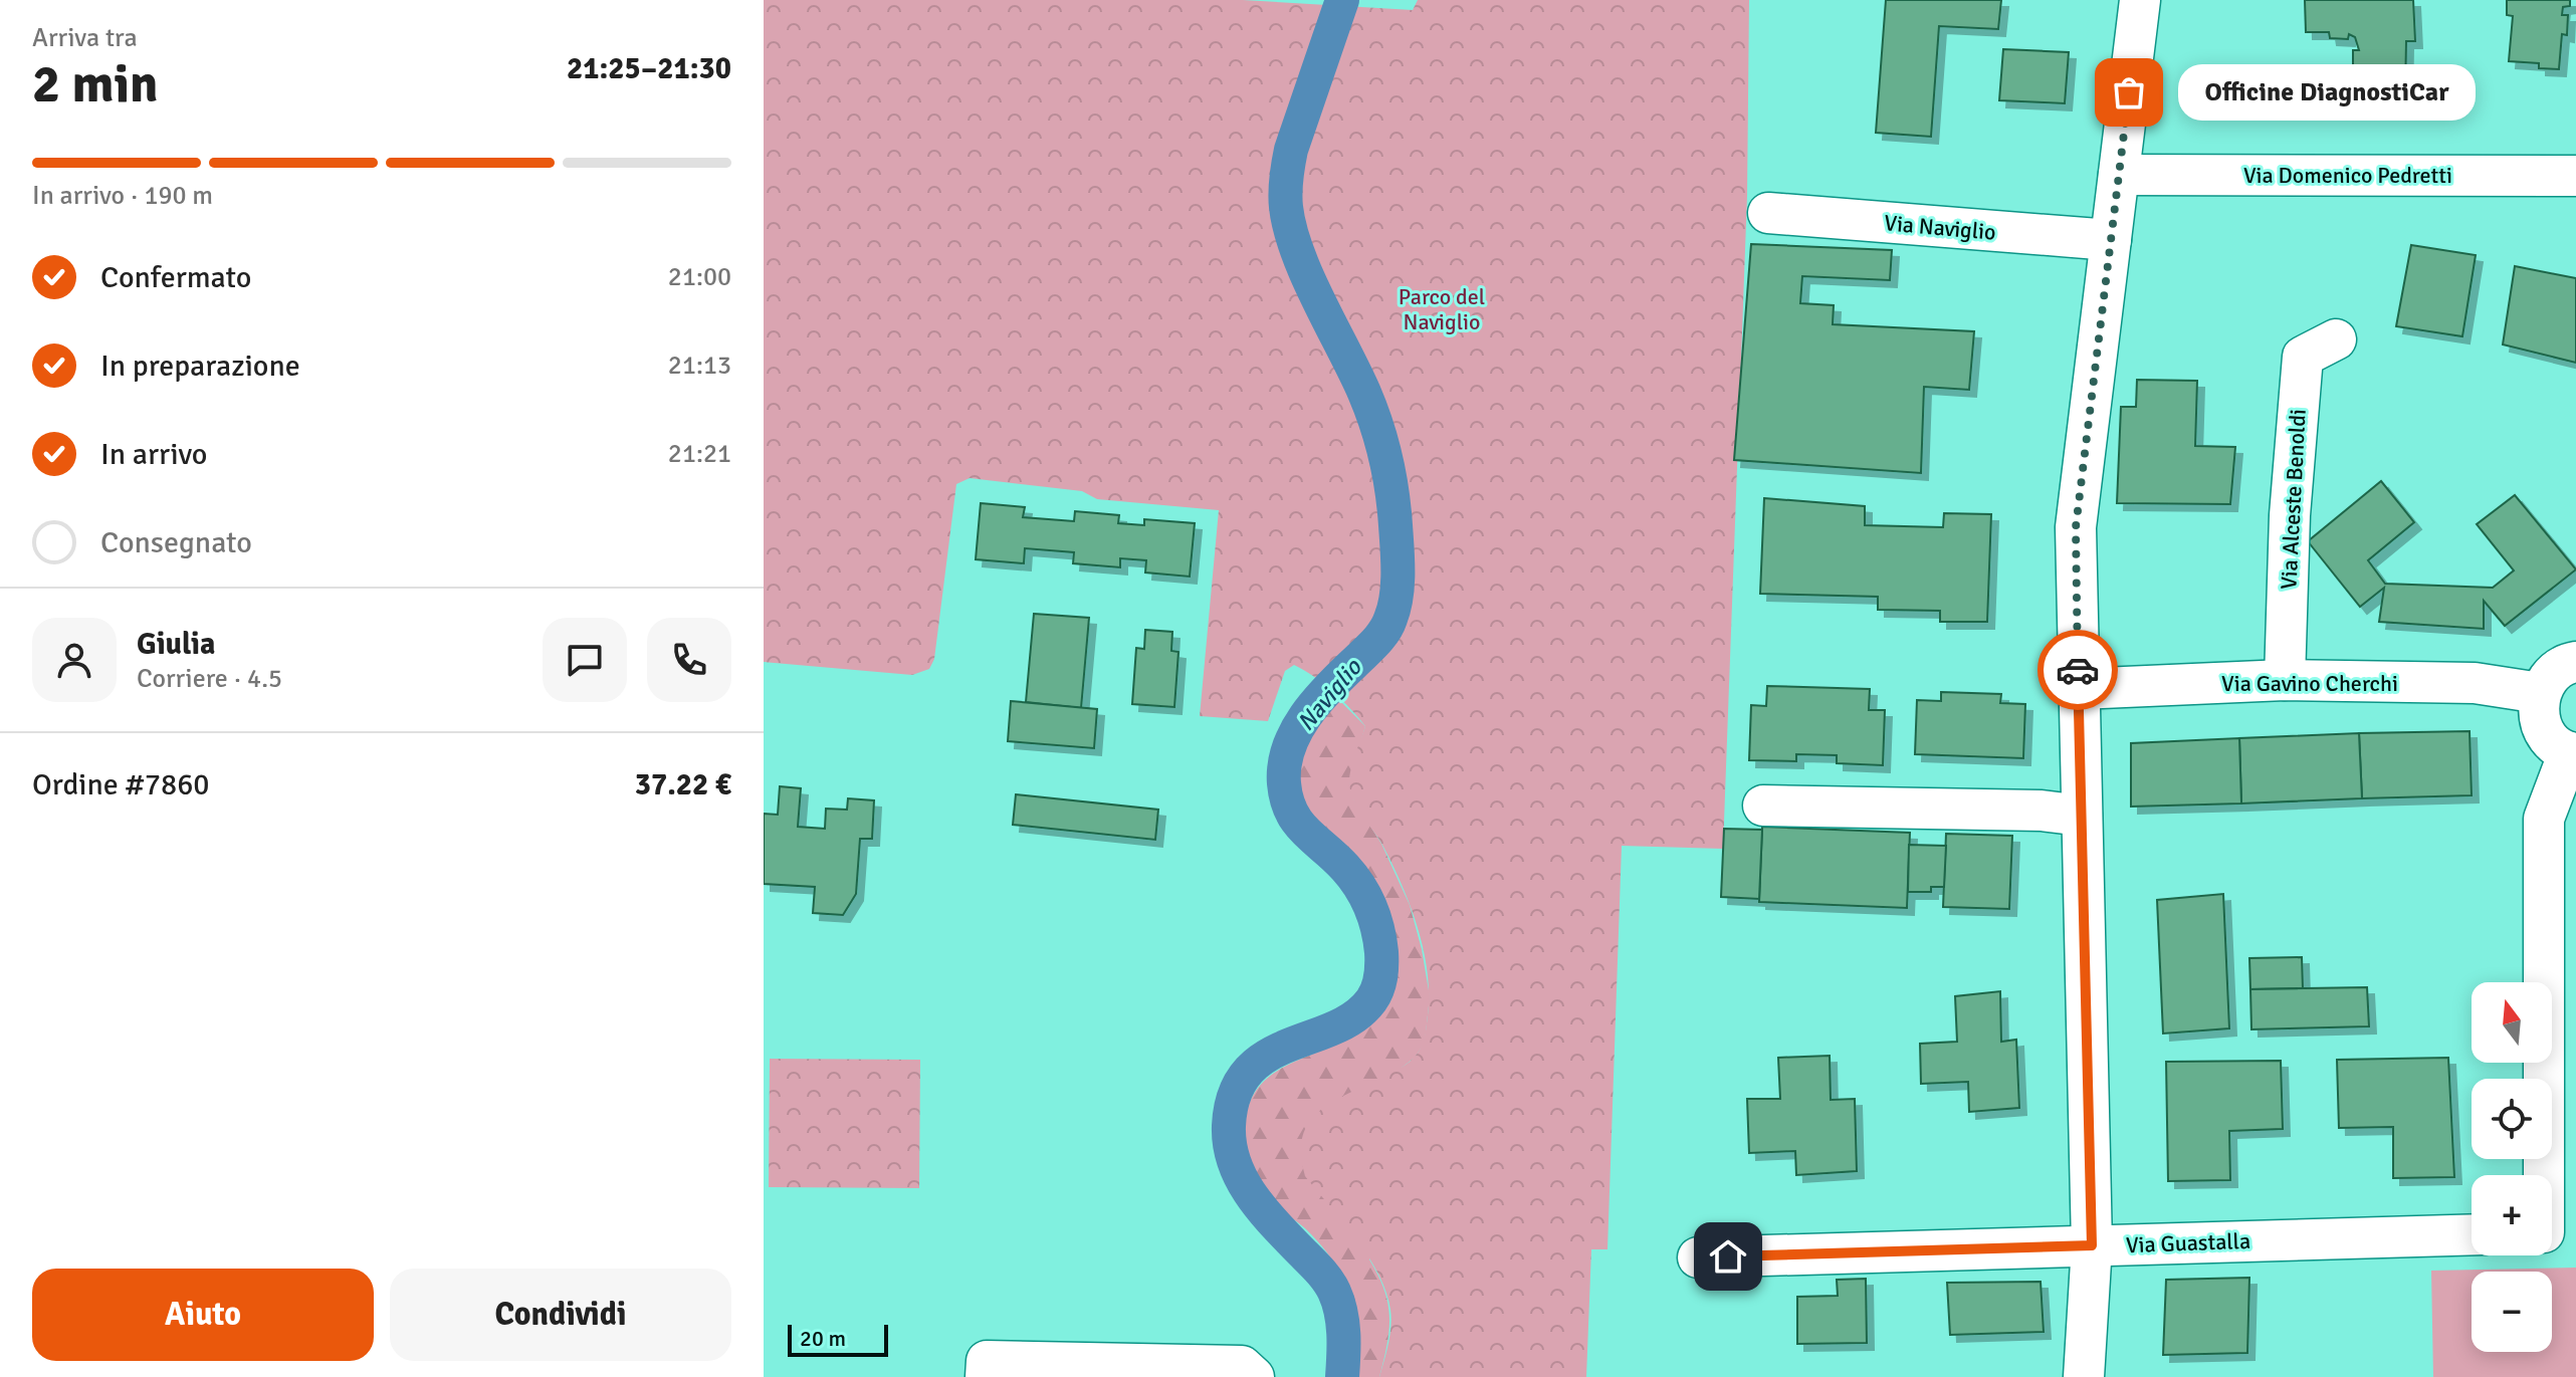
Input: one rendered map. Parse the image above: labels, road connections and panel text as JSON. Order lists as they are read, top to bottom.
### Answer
{
  "streets": {
    "street": [
      "Via Domenico Pedretti",
      "Via Naviglio",
      "Via Alceste Benoldi",
      "Via Gavino Cherchi",
      "Via Guastalla"
    ]
  },
  "crossings": [
    ["Via Alceste Benoldi", "Via Gavino Cherchi"]
  ],
  "water": ["Naviglio"],
  "parks": ["Parco del Naviglio"],
  "places": ["Officine DiagnostiCar"],
  "scale_bar": "20 m",
  "north": "top",
  "page": {
    "heading": ["2 min", "Arriva tra", "21:25–21:30"],
    "panel": [
      "Giulia",
      "Corriere · 4.5",
      "Ordine #7860",
      "37.22 €"
    ],
    "bubble": "Officine DiagnostiCar",
    "bar": "In arrivo · 190 m",
    "list": [
      ["Confermato", "21:00"],
      ["In preparazione", "21:13"],
      ["In arrivo", "21:21"],
      "Consegnato"
    ],
    "map_buttons": ["+", "−"],
    "buttons": ["Aiuto", "Condividi"],
    "scale": "20 m"
  }
}
